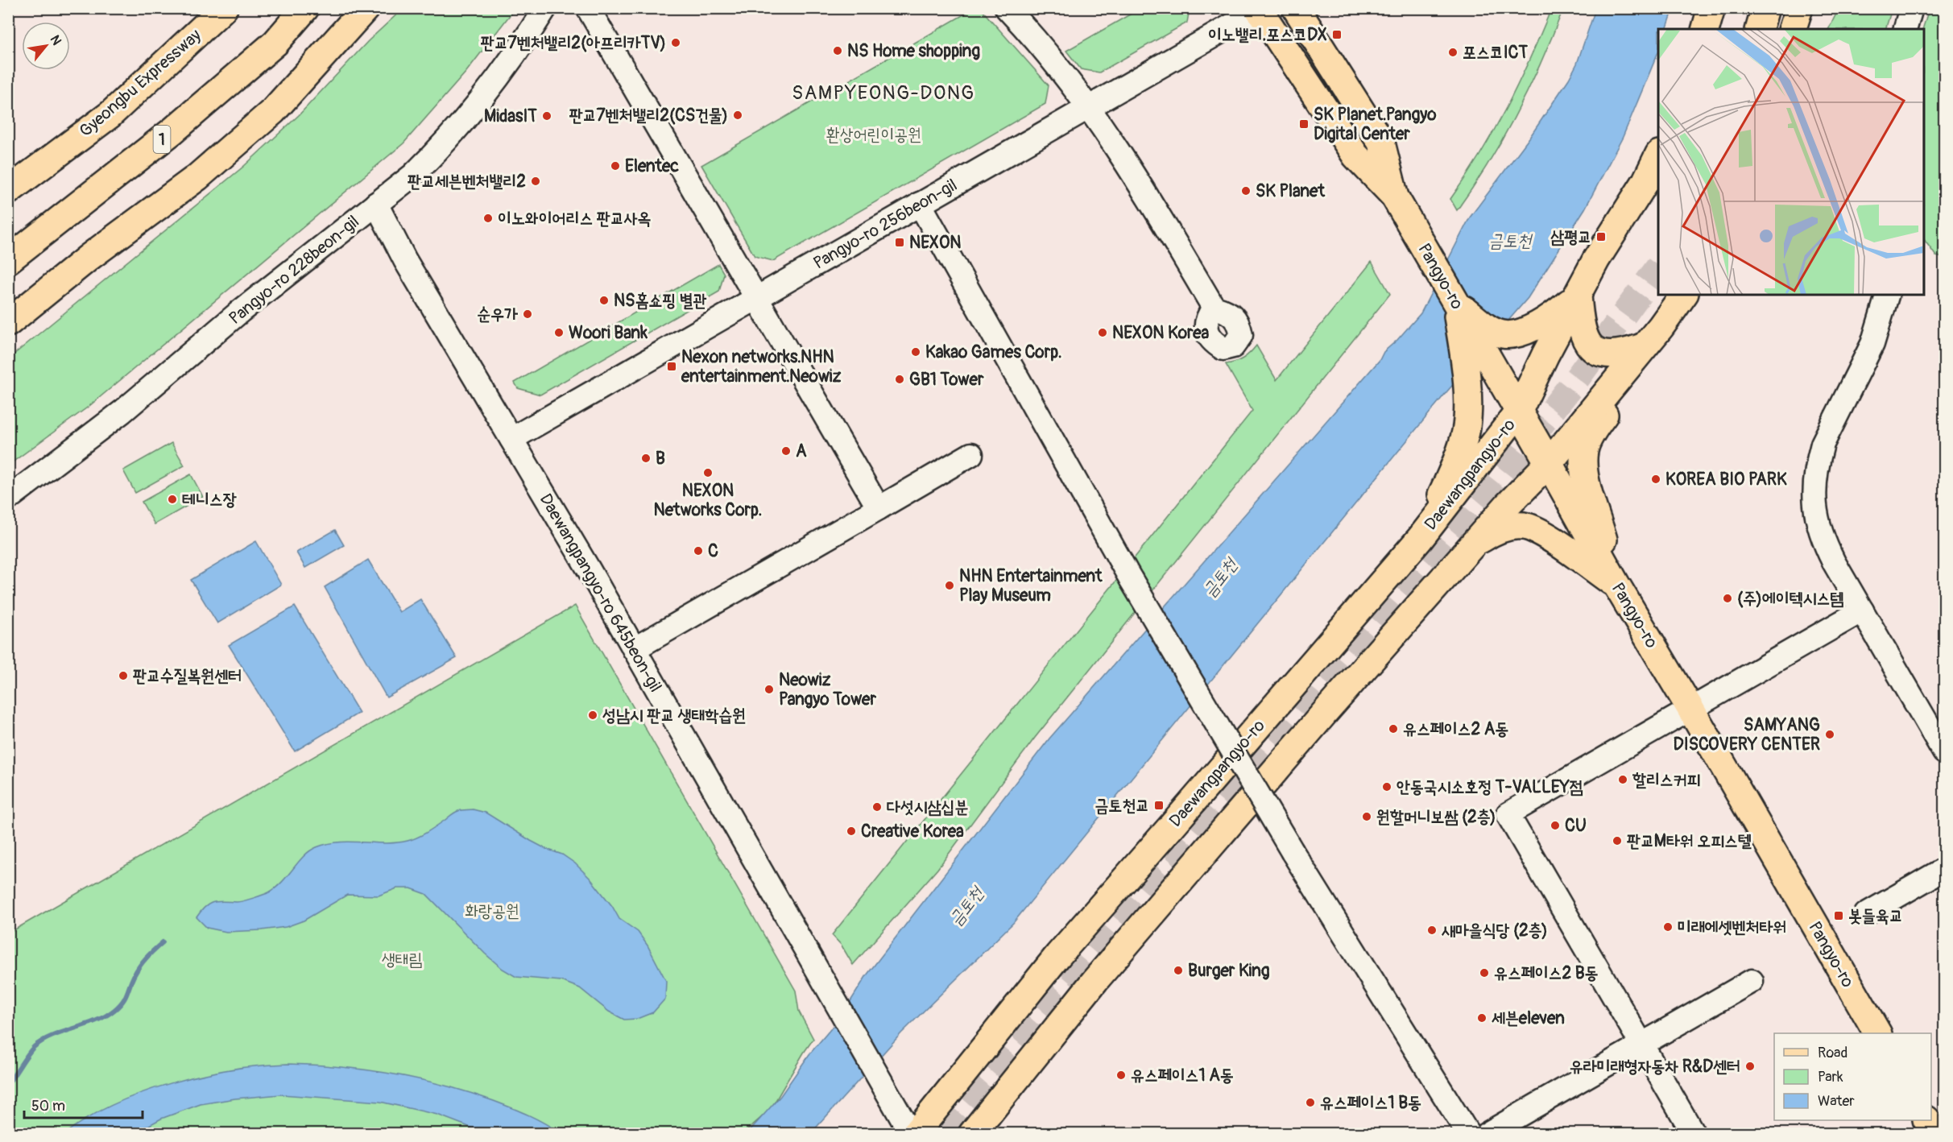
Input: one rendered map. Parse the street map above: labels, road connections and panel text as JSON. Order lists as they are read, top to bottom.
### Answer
{
  "streets": {
    "main road": [
      "Gyeongbu Expressway",
      "1",
      "Pangyo-ro",
      "Daewangpangyo-ro"
    ],
    "street": ["Pangyo-ro 256beon-gil", "Pangyo-ro 228beon-gil", "Daewangpangyo-ro 645beon-gil"]
  },
  "crossings": [
    ["Pangyo-ro 256beon-gil", "Pangyo-ro"],
    ["Pangyo-ro 256beon-gil", "Daewangpangyo-ro 645beon-gil"],
    ["Pangyo-ro 228beon-gil", "Daewangpangyo-ro 645beon-gil"],
    ["Pangyo-ro", "Daewangpangyo-ro"]
  ],
  "districts": ["SAMPYEONG-DONG"],
  "water": ["금토천"],
  "parks": ["환상어린이공원", "화랑공원", "생태림"],
  "places": {
    "transit": [
      "이노밸리.포스코DX",
      "SK Planet.Pangyo Digital Center",
      "삼평교",
      "NEXON",
      "Nexon networks.NHN entertainment.Neowiz",
      "금토천교",
      "봇들육교"
    ],
    "other": [
      "판교7벤처밸리2(아프리카TV)",
      "NS Home shopping",
      "포스코ICT",
      "판교7벤처밸리2(CS건물)",
      "MidasIT",
      "Elentec",
      "판교세븐벤처밸리2",
      "SK Planet",
      "이노와이어리스 판교사옥",
      "NS홈쇼핑 별관",
      "순우가",
      "Woori Bank",
      "NEXON Korea",
      "Kakao Games Corp.",
      "GB1 Tower",
      "A",
      "B",
      "NEXON Networks Corp.",
      "KOREA BIO PARK",
      "테니스장",
      "C",
      "NHN Entertainment Play Museum",
      "(주)에이텍시스템",
      "판교수질복원센터",
      "Neowiz Pangyo Tower",
      "성남시 판교 생태학습원",
      "유스페이스2 A동",
      "SAMYANG DISCOVERY CENTER",
      "할리스커피",
      "안동국시소호정 T-VALLEY점",
      "다섯시삼십분",
      "원할머니보쌈 (2층)",
      "CU",
      "Creative Korea",
      "판교M타워 오피스텔",
      "미래에셋벤처타워",
      "새마을식당 (2층)",
      "Burger King",
      "유스페이스2 B동",
      "세븐eleven",
      "유라미래형자동차 R&D센터",
      "유스페이스1 A동",
      "유스페이스1 B동"
    ]
  },
  "legend": ["Road", "Park", "Water"],
  "scale_bar": "50 m",
  "north": "top right"
}
